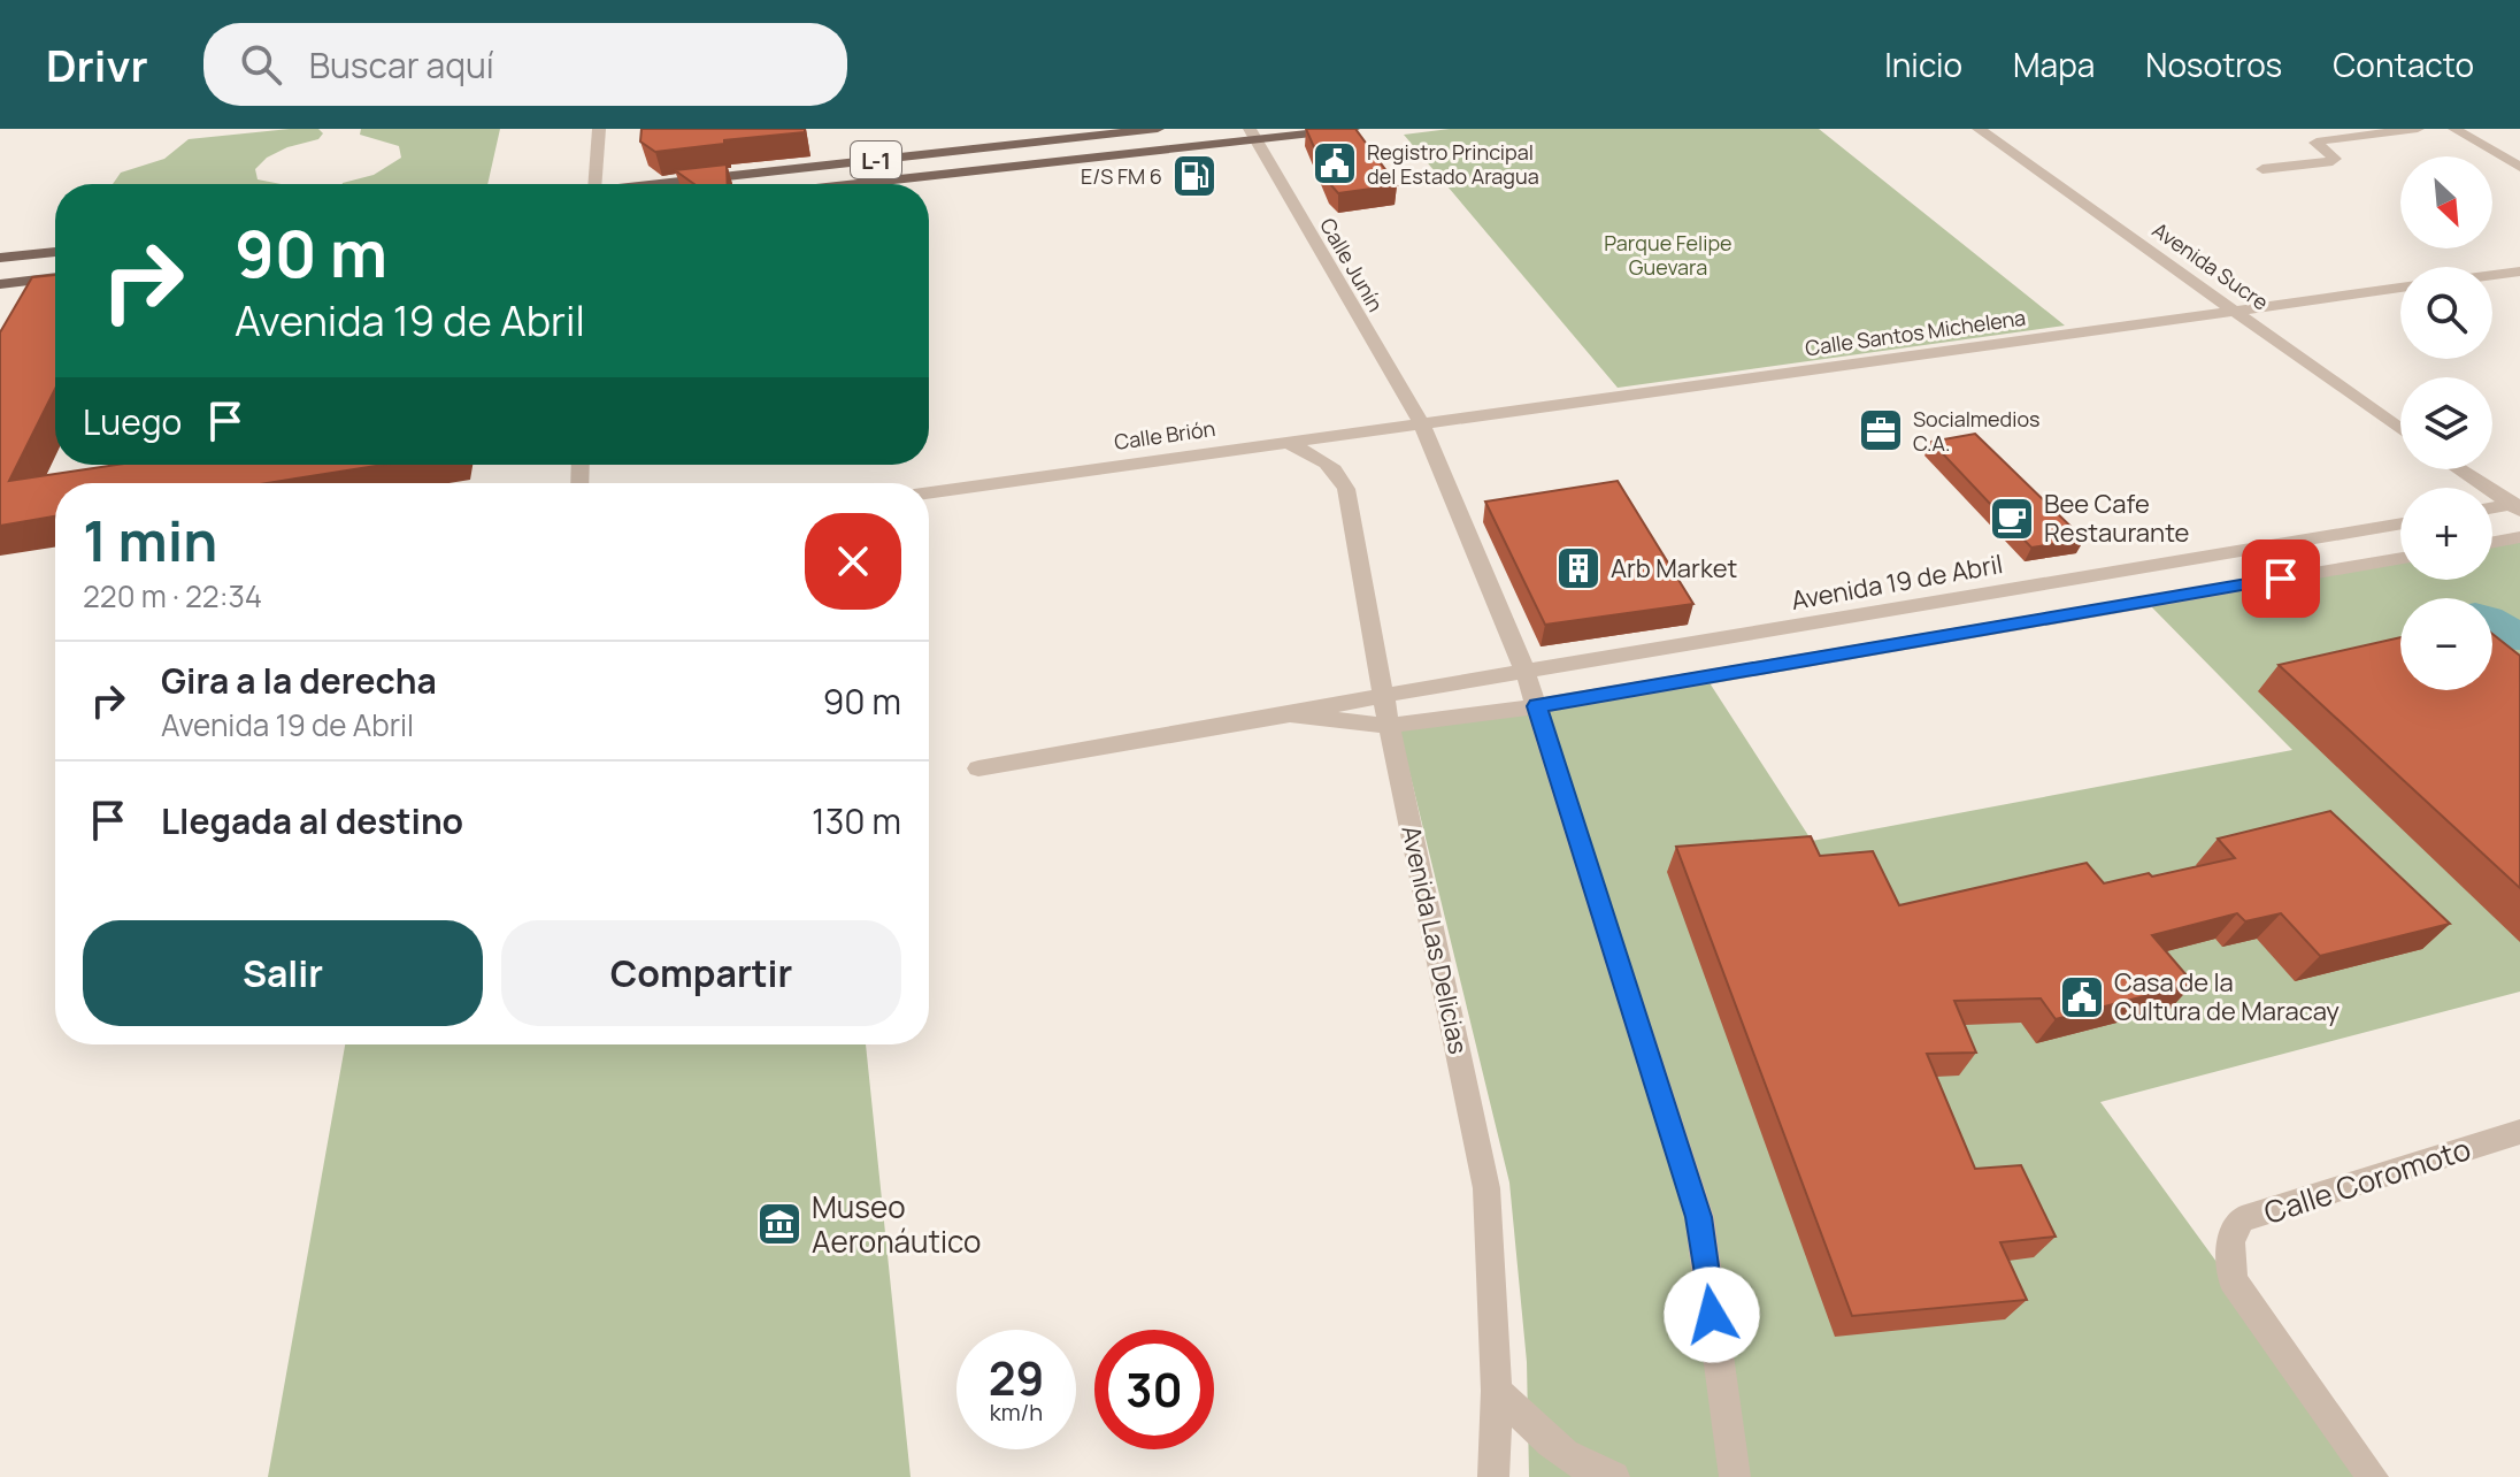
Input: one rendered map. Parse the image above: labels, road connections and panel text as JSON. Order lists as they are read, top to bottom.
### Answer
{
  "streets": {
    "main road": ["L-1"],
    "street": [
      "Calle Junín",
      "Avenida Sucre",
      "Calle Santos Michelena",
      "Calle Brión",
      "Avenida 19 de Abril",
      "Avenida Las Delicias",
      "Calle Coromoto"
    ]
  },
  "crossings": [
    ["L-1", "Calle Junín"],
    ["Calle Junín", "Calle Santos Michelena"],
    ["Calle Junín", "Calle Brión"],
    ["Avenida Sucre", "Calle Santos Michelena"],
    ["Calle Santos Michelena", "Calle Brión"],
    ["Calle Brión", "Avenida Las Delicias"],
    ["Avenida 19 de Abril", "Avenida Las Delicias"]
  ],
  "parks": ["Parque Felipe Guevara"],
  "places": {
    "public building": ["Registro Principal del Estado Aragua", "Casa de la Cultura de Maracay"],
    "fuel station": ["E/S FM 6"],
    "office": ["Socialmedios C.A."],
    "cafe": ["Bee Cafe Restaurante"],
    "building": ["Arb Market"],
    "museum": ["Museo Aeronáutico"]
  },
  "north": "bottom right",
  "page": {
    "header": "Drivr",
    "search": "Buscar aquí",
    "nav": [
      "Inicio",
      "Mapa",
      "Nosotros",
      "Contacto"
    ],
    "map_buttons": ["+", "−"],
    "turn": ["90 m", "Avenida 19 de Abril"],
    "then": "Luego",
    "heading": ["1 min", "220 m · 22:34"],
    "list": [
      {
        "name": "Gira a la derecha",
        "note": "Avenida 19 de Abril",
        "value": "90 m"
      },
      {
        "name": "Llegada al destino",
        "value": "130 m"
      }
    ],
    "buttons": ["Salir", "Compartir"],
    "speed": "29 km/h",
    "limit": "30"
  }
}
